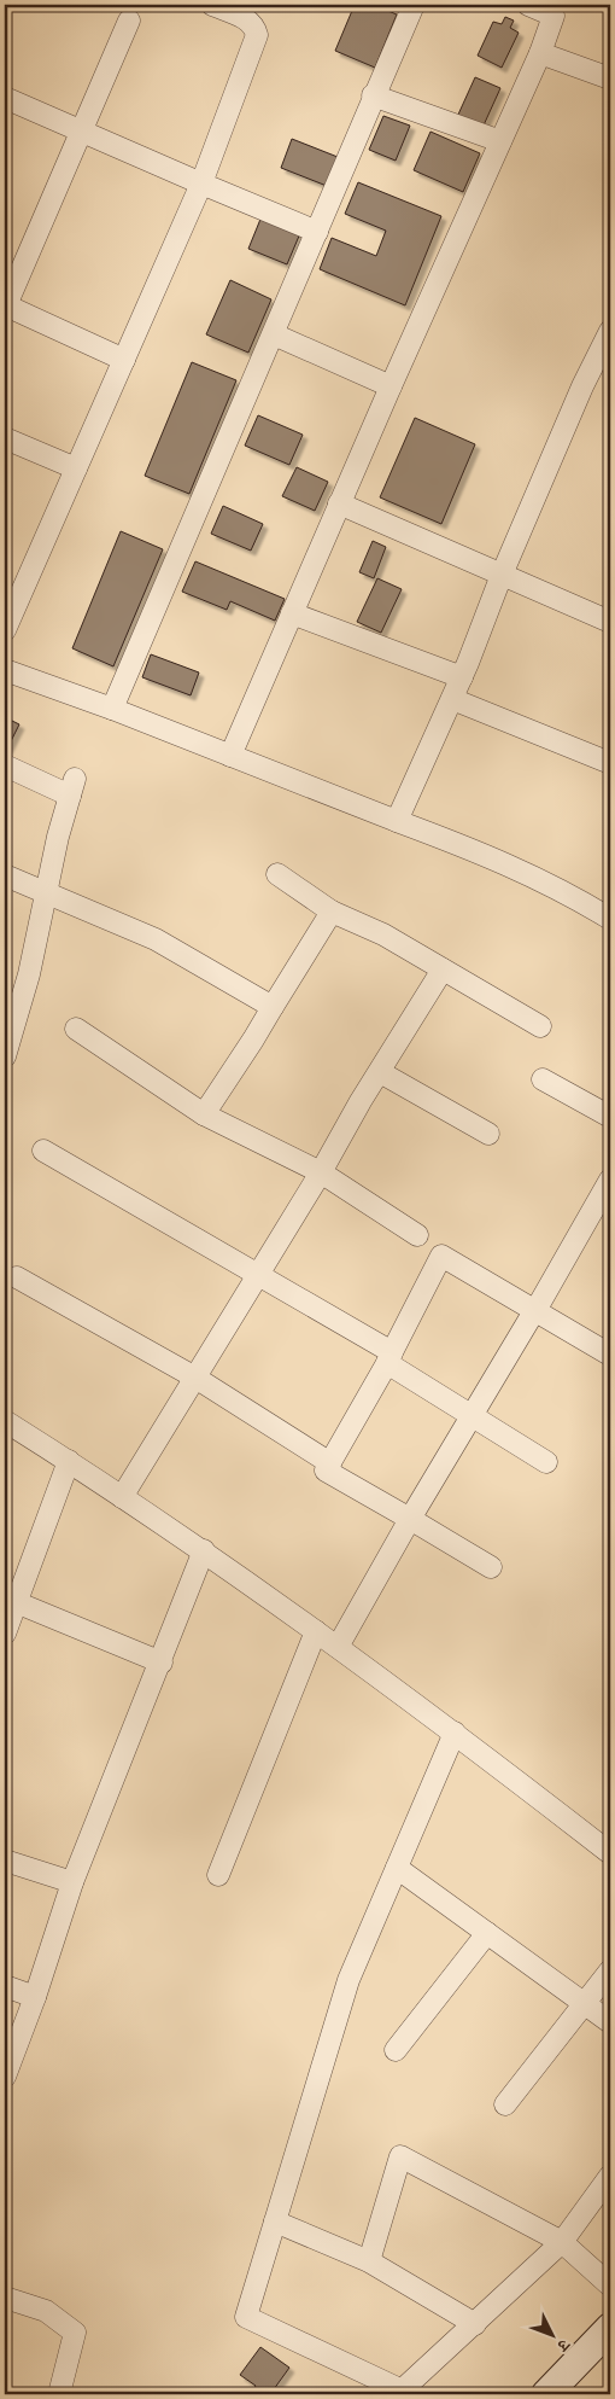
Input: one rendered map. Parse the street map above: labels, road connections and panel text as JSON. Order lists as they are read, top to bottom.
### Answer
{
  "north": "bottom right"
}
